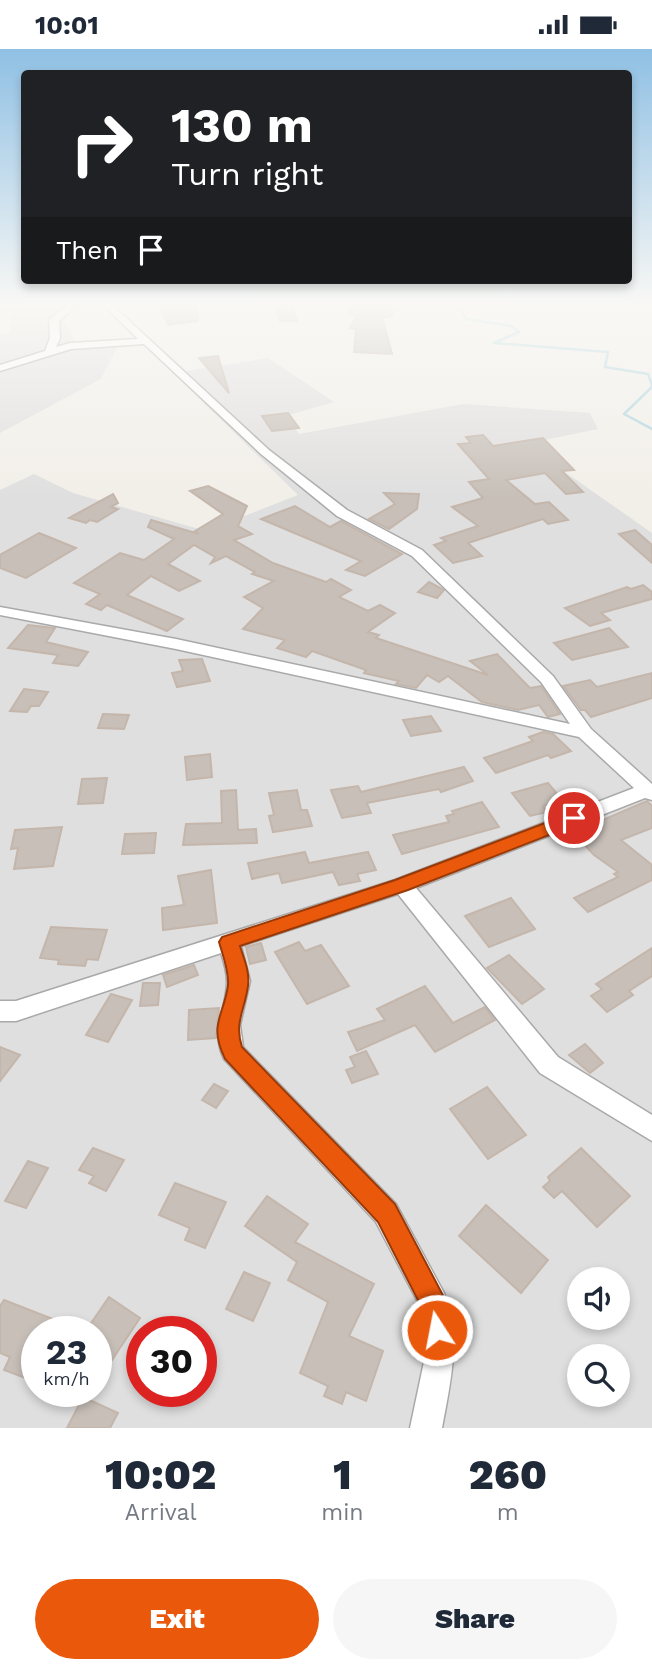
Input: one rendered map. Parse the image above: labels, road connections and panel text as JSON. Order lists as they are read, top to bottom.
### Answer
{
  "page": {
    "status": "10:01",
    "turn": ["130 m", "Turn right"],
    "then": "Then",
    "speed": "23 km/h",
    "limit": "30",
    "eta": [
      "10:02",
      "Arrival",
      "1",
      "min",
      "260",
      "m"
    ],
    "buttons": ["Exit", "Share"]
  }
}
